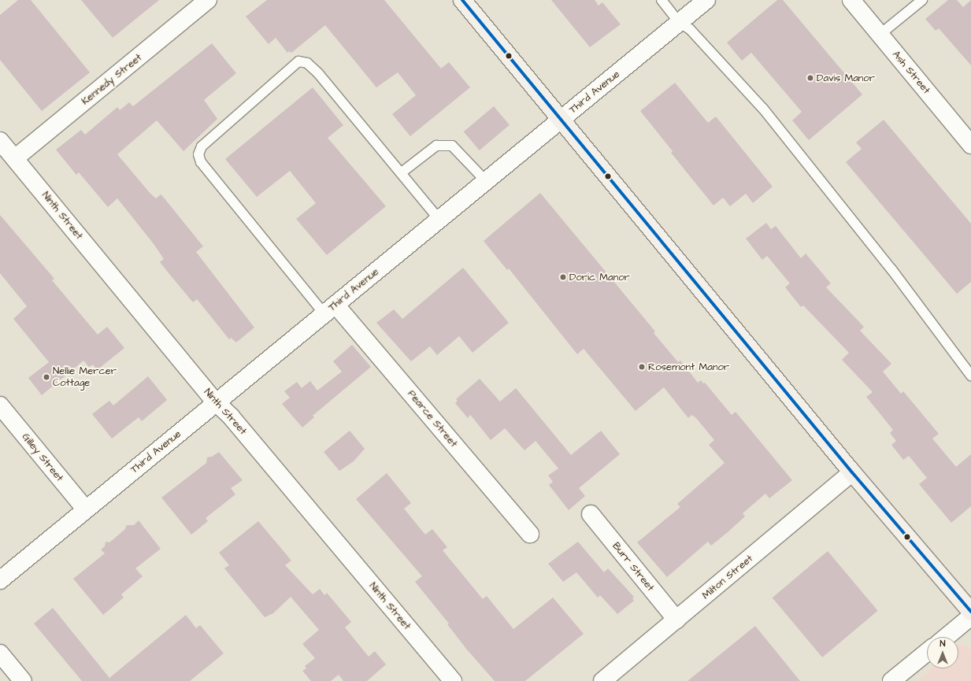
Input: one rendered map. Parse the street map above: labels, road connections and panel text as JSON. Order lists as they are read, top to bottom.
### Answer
{
  "streets": {
    "street": [
      "Ash Street",
      "Kennedy Street",
      "Third Avenue",
      "Ninth Street",
      "Pearce Street",
      "Gilley Street",
      "Burr Street",
      "Milton Street"
    ]
  },
  "crossings": [
    ["Kennedy Street", "Ninth Street"],
    ["Third Avenue", "Ninth Street"],
    ["Third Avenue", "Pearce Street"],
    ["Third Avenue", "Gilley Street"],
    ["Burr Street", "Milton Street"]
  ],
  "places": [
    "Davis Manor",
    "Doric Manor",
    "Rosemont Manor",
    "Nellie Mercer Cottage"
  ],
  "north": "top"
}
